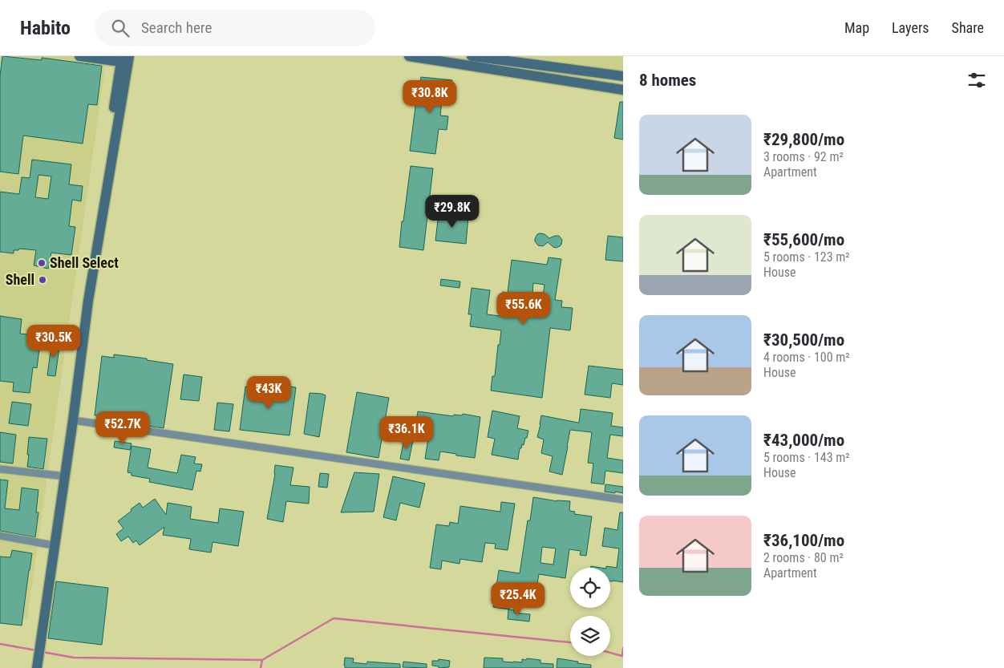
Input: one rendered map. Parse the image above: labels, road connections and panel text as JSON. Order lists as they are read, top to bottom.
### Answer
{
  "places": ["Shell Select", "Shell"],
  "page": {
    "header": "Habito",
    "search": "Search here",
    "nav": ["Map", "Layers", "Share"],
    "heading": "8 homes",
    "price": [
      "₹30.8K",
      "₹29.8K",
      "₹55.6K",
      "₹30.5K",
      "₹43K",
      "₹52.7K",
      "₹36.1K",
      "₹25.4K"
    ],
    "list": [
      {
        "name": "₹29,800/mo",
        "note": "3 rooms · 92 m² · Apartment"
      },
      {
        "name": "₹55,600/mo",
        "note": "5 rooms · 123 m² · House"
      },
      {
        "name": "₹30,500/mo",
        "note": "4 rooms · 100 m² · House"
      },
      {
        "name": "₹43,000/mo",
        "note": "5 rooms · 143 m² · House"
      },
      {
        "name": "₹36,100/mo",
        "note": "2 rooms · 80 m² · Apartment"
      }
    ]
  }
}
